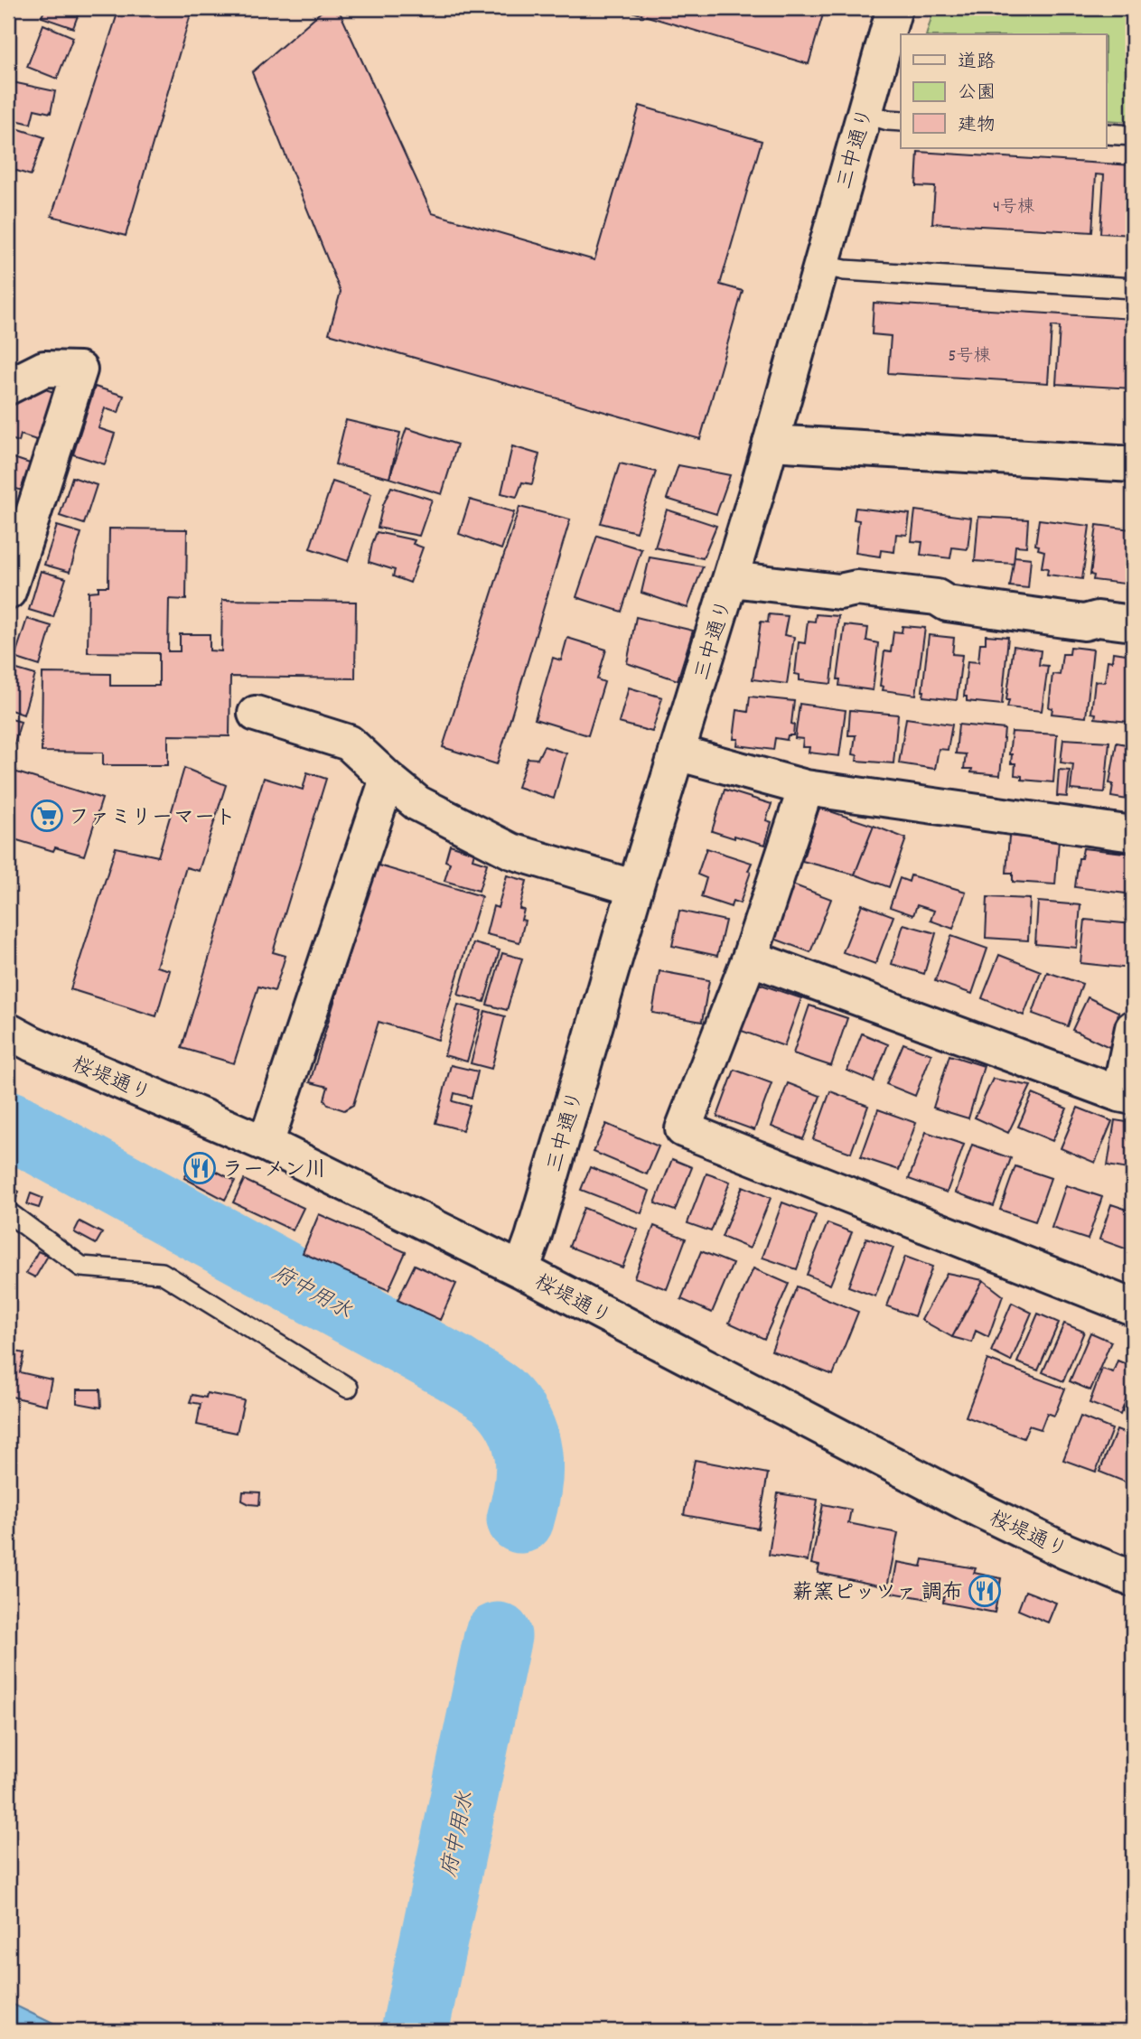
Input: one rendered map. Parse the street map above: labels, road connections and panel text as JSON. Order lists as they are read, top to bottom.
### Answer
{
  "streets": {
    "street": ["三中通り", "桜堤通り"]
  },
  "crossings": [
    ["三中通り", "桜堤通り"]
  ],
  "water": ["府中用水"],
  "places": {
    "supermarket": ["ファミリーマート"],
    "restaurant": ["ラーメン川", "薪窯ピッツァ 調布"]
  },
  "house_numbers": ["4号棟", "5号棟"],
  "legend": ["道路", "公園", "建物"]
}
